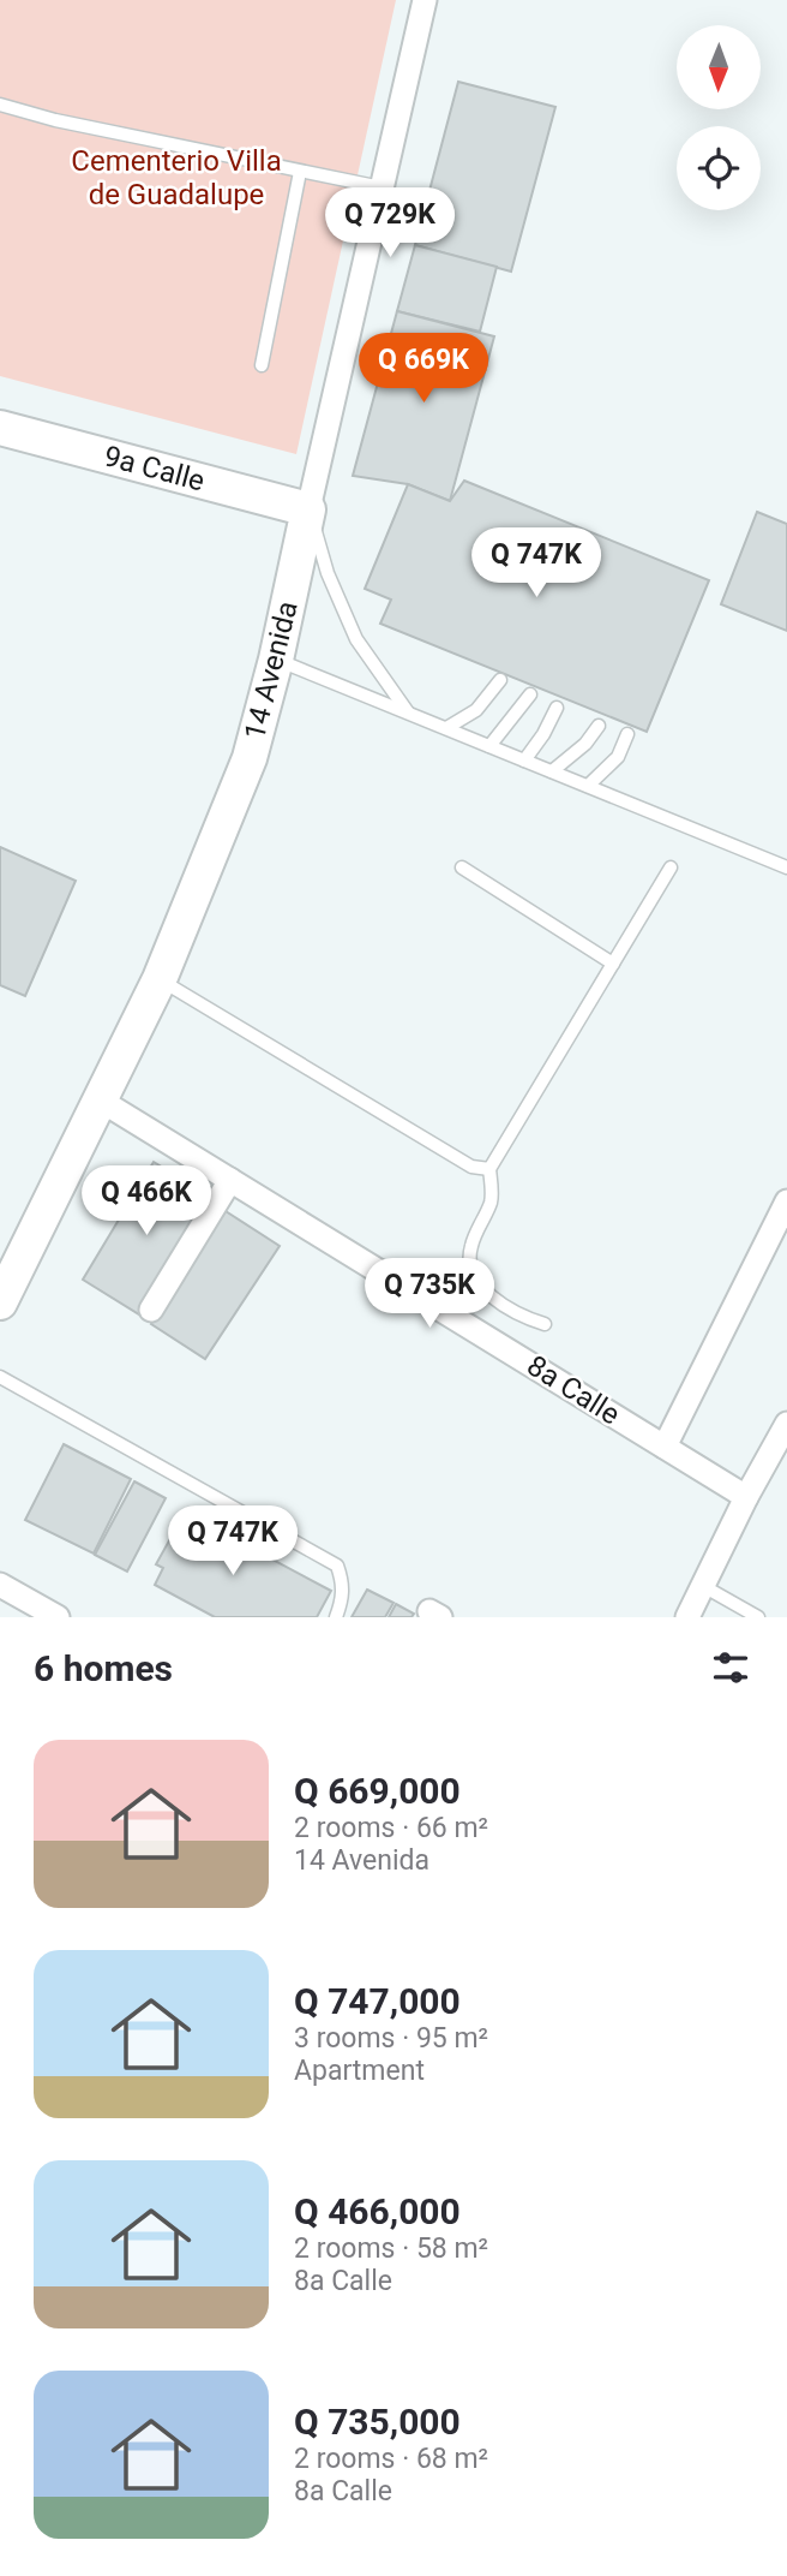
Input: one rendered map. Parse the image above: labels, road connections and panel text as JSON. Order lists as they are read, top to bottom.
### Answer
{
  "streets": {
    "street": ["9a Calle", "14 Avenida", "8a Calle"]
  },
  "crossings": [
    ["9a Calle", "14 Avenida"],
    ["14 Avenida", "8a Calle"]
  ],
  "parks": ["Cementerio Villa de Guadalupe"],
  "north": "bottom",
  "page": {
    "price": [
      "Q 729K",
      "Q 669K",
      "Q 747K",
      "Q 466K",
      "Q 735K",
      "Q 747K"
    ],
    "heading": "6 homes",
    "list": [
      {
        "name": "Q 669,000",
        "note": "2 rooms · 66 m² · 14 Avenida"
      },
      {
        "name": "Q 747,000",
        "note": "3 rooms · 95 m² · Apartment"
      },
      {
        "name": "Q 466,000",
        "note": "2 rooms · 58 m² · 8a Calle"
      },
      {
        "name": "Q 735,000",
        "note": "2 rooms · 68 m² · 8a Calle"
      }
    ]
  }
}
